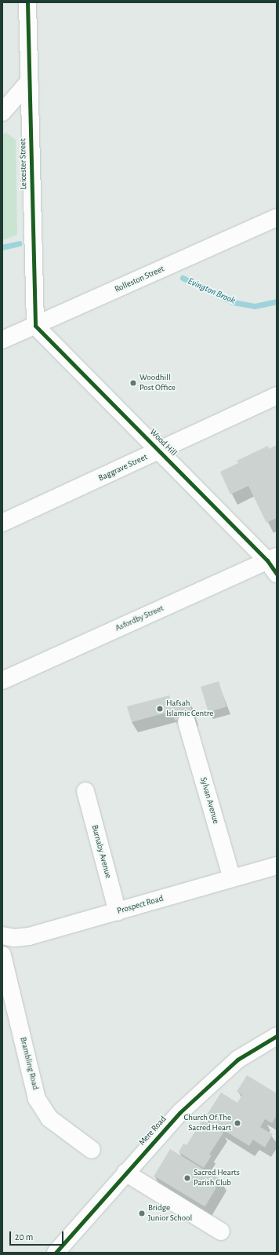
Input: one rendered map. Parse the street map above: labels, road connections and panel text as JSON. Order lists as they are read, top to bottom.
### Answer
{
  "streets": {
    "street": [
      "Leicester Street",
      "Rolleston Street",
      "Wood Hill",
      "Baggrave Street",
      "Asfordby Street",
      "Sylvan Avenue",
      "Burnaby Avenue",
      "Prospect Road",
      "Brambling Road",
      "Mere Road"
    ]
  },
  "crossings": [
    ["Leicester Street", "Rolleston Street"],
    ["Leicester Street", "Wood Hill"],
    ["Rolleston Street", "Wood Hill"],
    ["Wood Hill", "Baggrave Street"],
    ["Wood Hill", "Asfordby Street"],
    ["Sylvan Avenue", "Prospect Road"],
    ["Burnaby Avenue", "Prospect Road"]
  ],
  "water": ["Evington Brook"],
  "places": [
    "Woodhill Post Office",
    "Hafsah Islamic Centre",
    "Church Of The Sacred Heart",
    "Sacred Hearts Parish Club",
    "Bridge Junior School"
  ],
  "scale_bar": "20 m"
}
